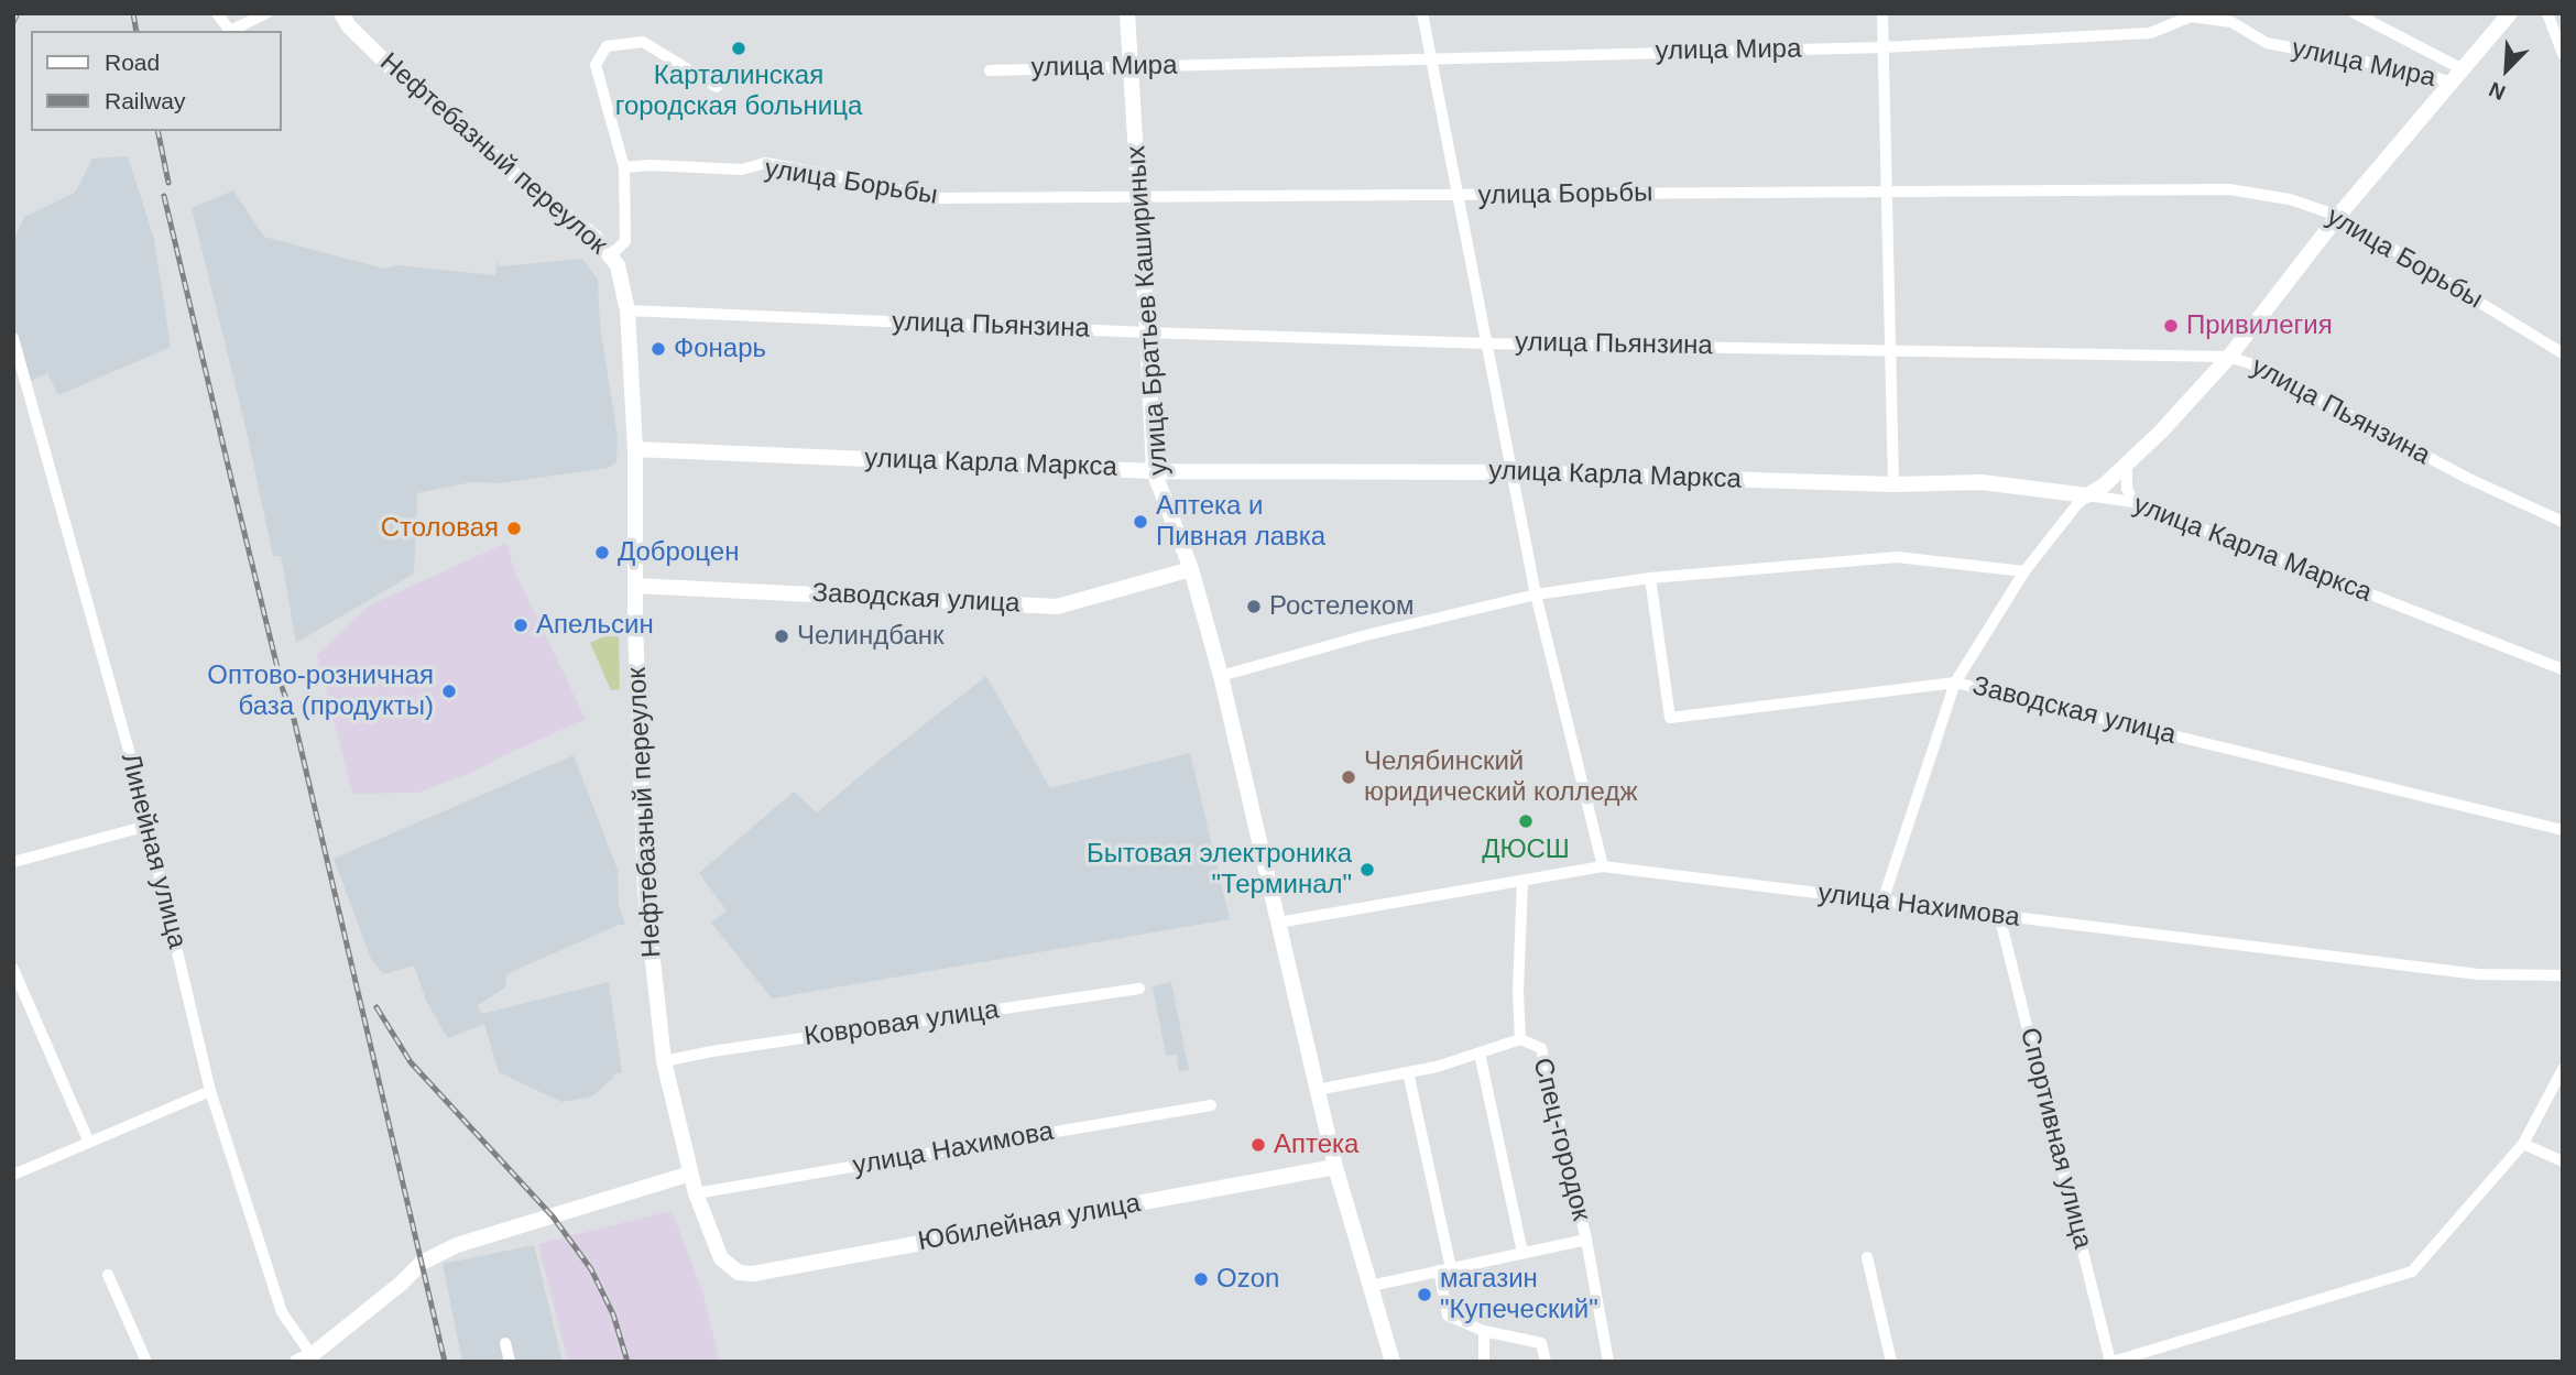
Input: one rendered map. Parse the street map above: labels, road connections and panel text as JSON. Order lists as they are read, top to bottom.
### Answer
{
  "streets": {
    "main road": [
      "Нефтебазный переулок",
      "улица Братьев Кашириных",
      "улица Карла Маркса",
      "Заводская улица",
      "Юбилейная улица"
    ],
    "street": [
      "улица Мира",
      "улица Борьбы",
      "улица Пьянзина",
      "Линейная улица",
      "улица Нахимова",
      "Ковровая улица",
      "Спортивная улица",
      "Спец-городок"
    ]
  },
  "crossings": [
    ["улица Мира", "улица Братьев Кашириных"],
    ["Нефтебазный переулок", "улица Пьянзина"],
    ["Нефтебазный переулок", "улица Карла Маркса"],
    ["Нефтебазный переулок", "Заводская улица"],
    ["Нефтебазный переулок", "улица Нахимова"],
    ["Нефтебазный переулок", "Ковровая улица"],
    ["Нефтебазный переулок", "Юбилейная улица"],
    ["улица Борьбы", "улица Братьев Кашириных"],
    ["улица Братьев Кашириных", "улица Пьянзина"],
    ["улица Братьев Кашириных", "улица Карла Маркса"],
    ["улица Братьев Кашириных", "Заводская улица"],
    ["улица Братьев Кашириных", "улица Нахимова"],
    ["улица Братьев Кашириных", "Юбилейная улица"],
    ["улица Нахимова", "Спортивная улица"],
    ["улица Нахимова", "Спец-городок"]
  ],
  "places": [
    "Карталинская городская больница",
    "Привилегия",
    "Фонарь",
    "Аптека и Пивная лавка",
    "Столовая",
    "Доброцен",
    "Ростелеком",
    "Апельсин",
    "Челиндбанк",
    "Оптово-розничная база (продукты)",
    "Челябинский юридический колледж",
    "ДЮСШ",
    "Бытовая электроника \"Терминал\"",
    "Аптека",
    "Ozon",
    "магазин \"Купеческий\""
  ],
  "legend": ["Road", "Railway"],
  "north": "bottom left"
}
